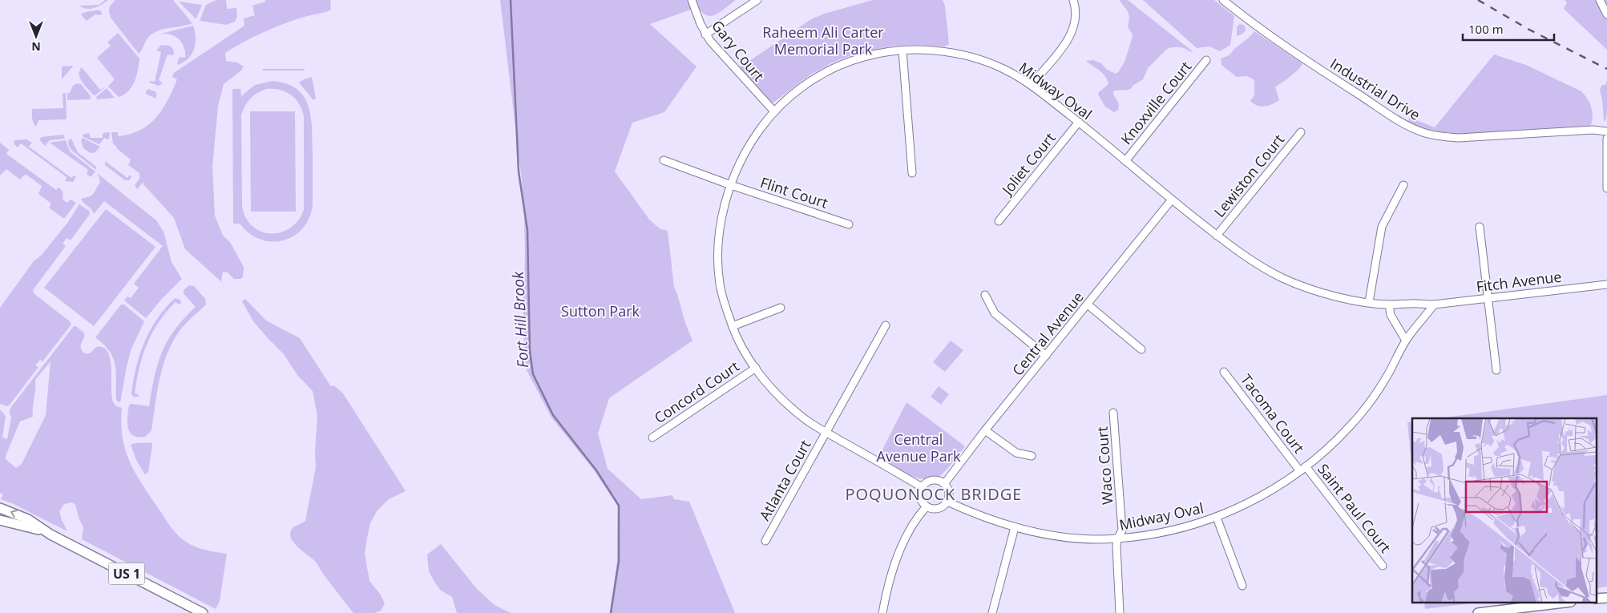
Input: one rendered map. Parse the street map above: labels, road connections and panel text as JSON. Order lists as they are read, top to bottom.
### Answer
{
  "streets": {
    "main road": ["US 1"],
    "street": [
      "Gary Court",
      "Industrial Drive",
      "Midway Oval",
      "Knoxville Court",
      "Joliet Court",
      "Lewiston Court",
      "Flint Court",
      "Fitch Avenue",
      "Central Avenue",
      "Concord Court",
      "Tacoma Court",
      "Waco Court",
      "Atlanta Court",
      "Saint Paul Court"
    ]
  },
  "crossings": [
    ["Gary Court", "Midway Oval"],
    ["Midway Oval", "Knoxville Court"],
    ["Midway Oval", "Joliet Court"],
    ["Midway Oval", "Lewiston Court"],
    ["Midway Oval", "Flint Court"],
    ["Midway Oval", "Fitch Avenue"],
    ["Midway Oval", "Central Avenue"],
    ["Midway Oval", "Concord Court"],
    ["Midway Oval", "Tacoma Court"],
    ["Midway Oval", "Waco Court"],
    ["Midway Oval", "Atlanta Court"],
    ["Midway Oval", "Saint Paul Court"],
    ["Tacoma Court", "Saint Paul Court"]
  ],
  "districts": ["POQUONOCK BRIDGE"],
  "water": ["Fort Hill Brook"],
  "parks": ["Raheem Ali Carter Memorial Park", "Sutton Park", "Central Avenue Park"],
  "scale_bar": "100 m",
  "north": "bottom"
}
